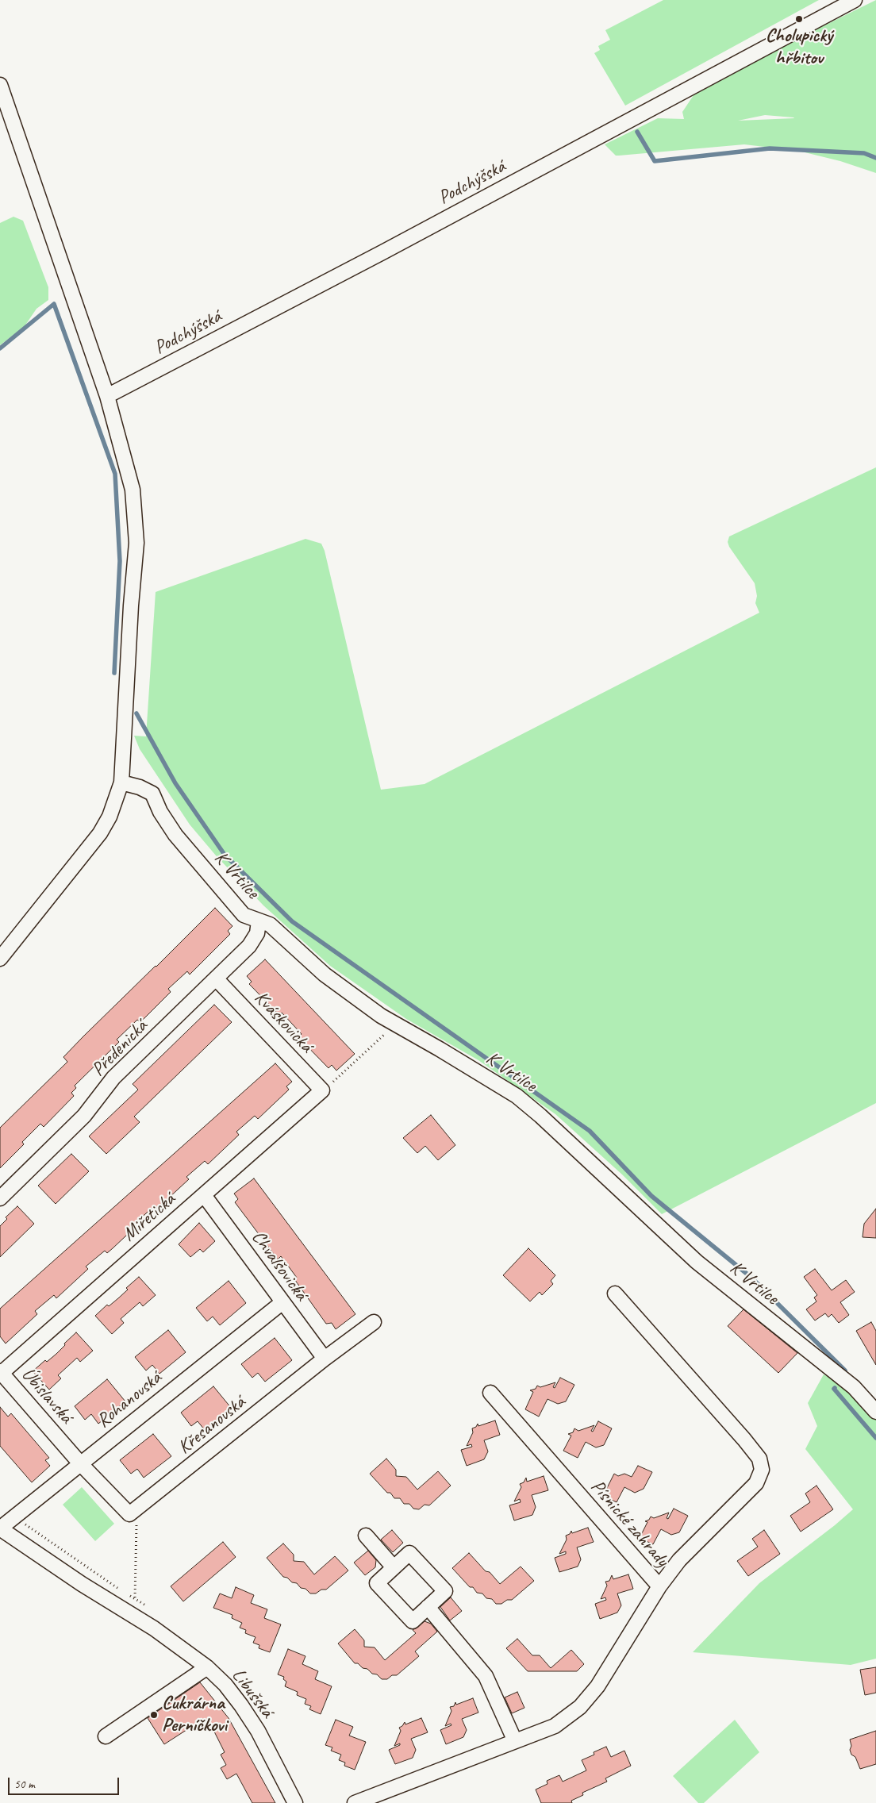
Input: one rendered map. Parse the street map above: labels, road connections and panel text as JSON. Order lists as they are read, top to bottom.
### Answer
{
  "streets": {
    "street": [
      "Podchýšská",
      "K Vrtilce",
      "Kváskovická",
      "Předenická",
      "Miřetická",
      "Chvalšovická",
      "Úbislavská",
      "Rohanovská",
      "Křesanovská",
      "Písnické zahrady",
      "Libušská"
    ]
  },
  "crossings": [
    ["K Vrtilce", "Předenická"],
    ["Kváskovická", "Předenická"],
    ["Kváskovická", "Miřetická"],
    ["Miřetická", "Chvalšovická"],
    ["Miřetická", "Úbislavská"],
    ["Chvalšovická", "Rohanovská"],
    ["Chvalšovická", "Křesanovská"],
    ["Úbislavská", "Rohanovská"],
    ["Rohanovská", "Libušská"]
  ],
  "places": ["Cholupický hřbitov", "Cukrárna Perníčkovi"],
  "scale_bar": "50 m"
}
